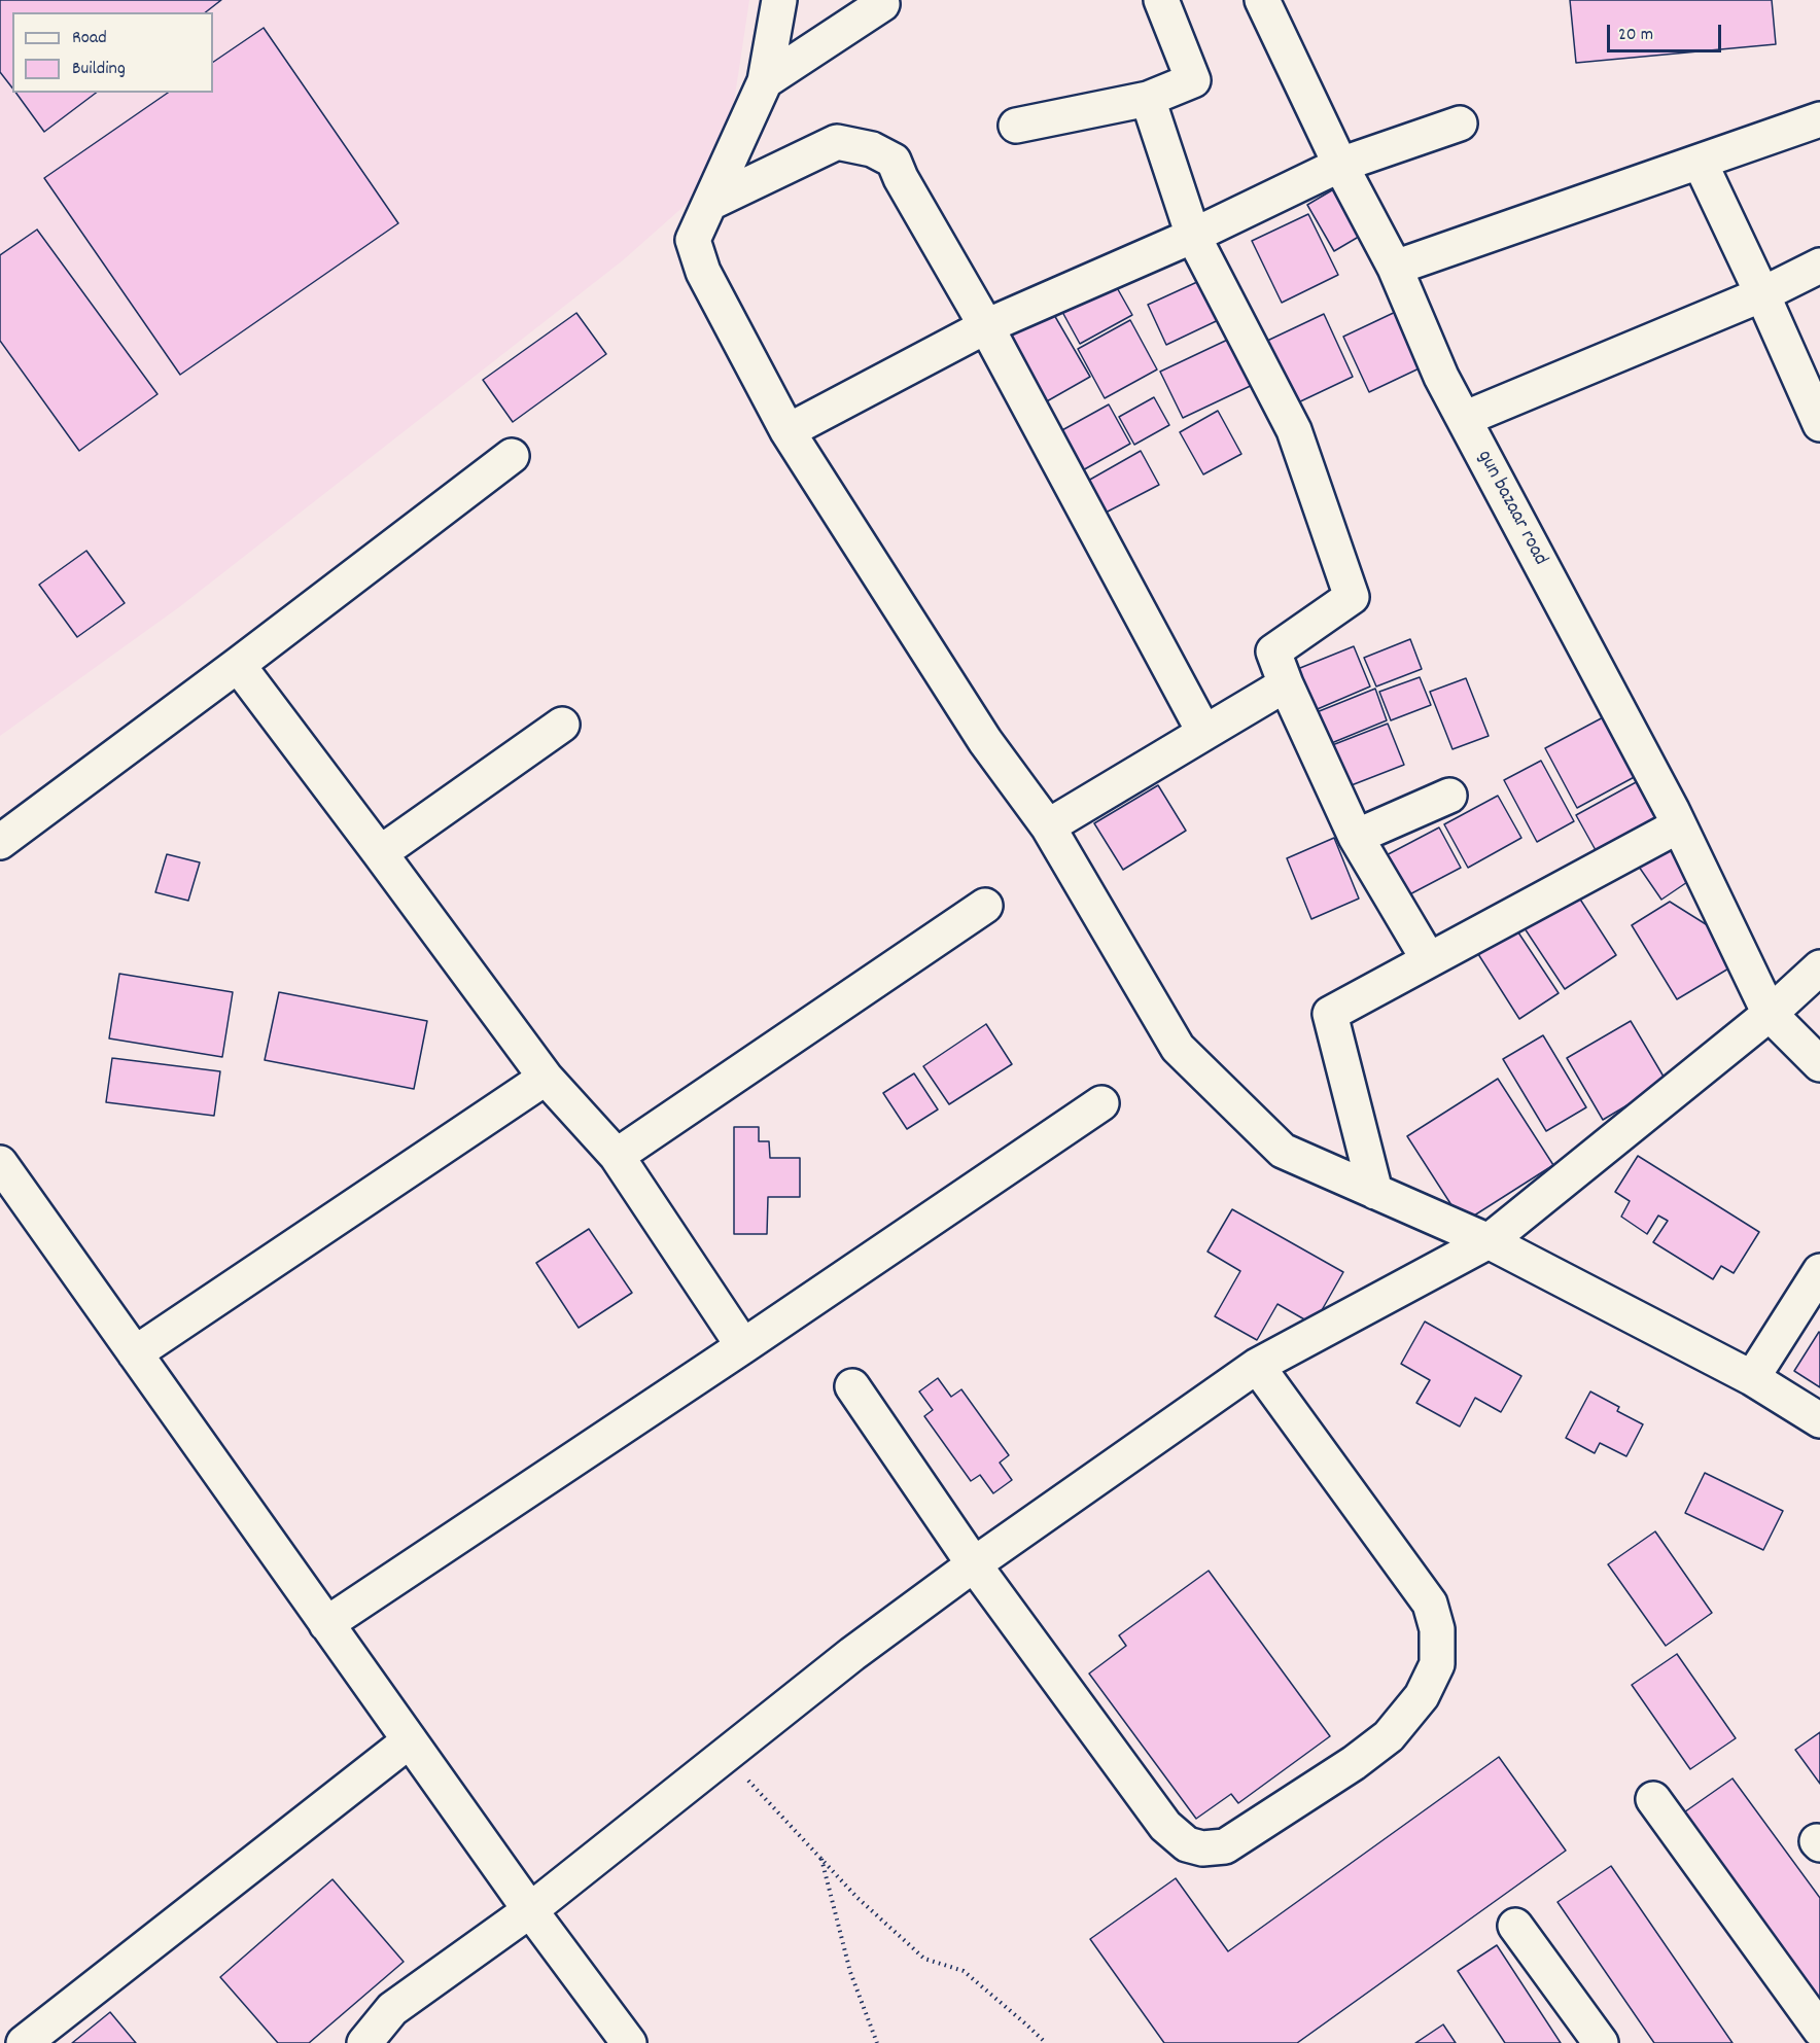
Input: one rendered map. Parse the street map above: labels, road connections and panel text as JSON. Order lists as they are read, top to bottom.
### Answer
{
  "streets": {
    "street": ["gun bazaar road"]
  },
  "legend": ["Road", "Building"],
  "scale_bar": "20 m"
}
